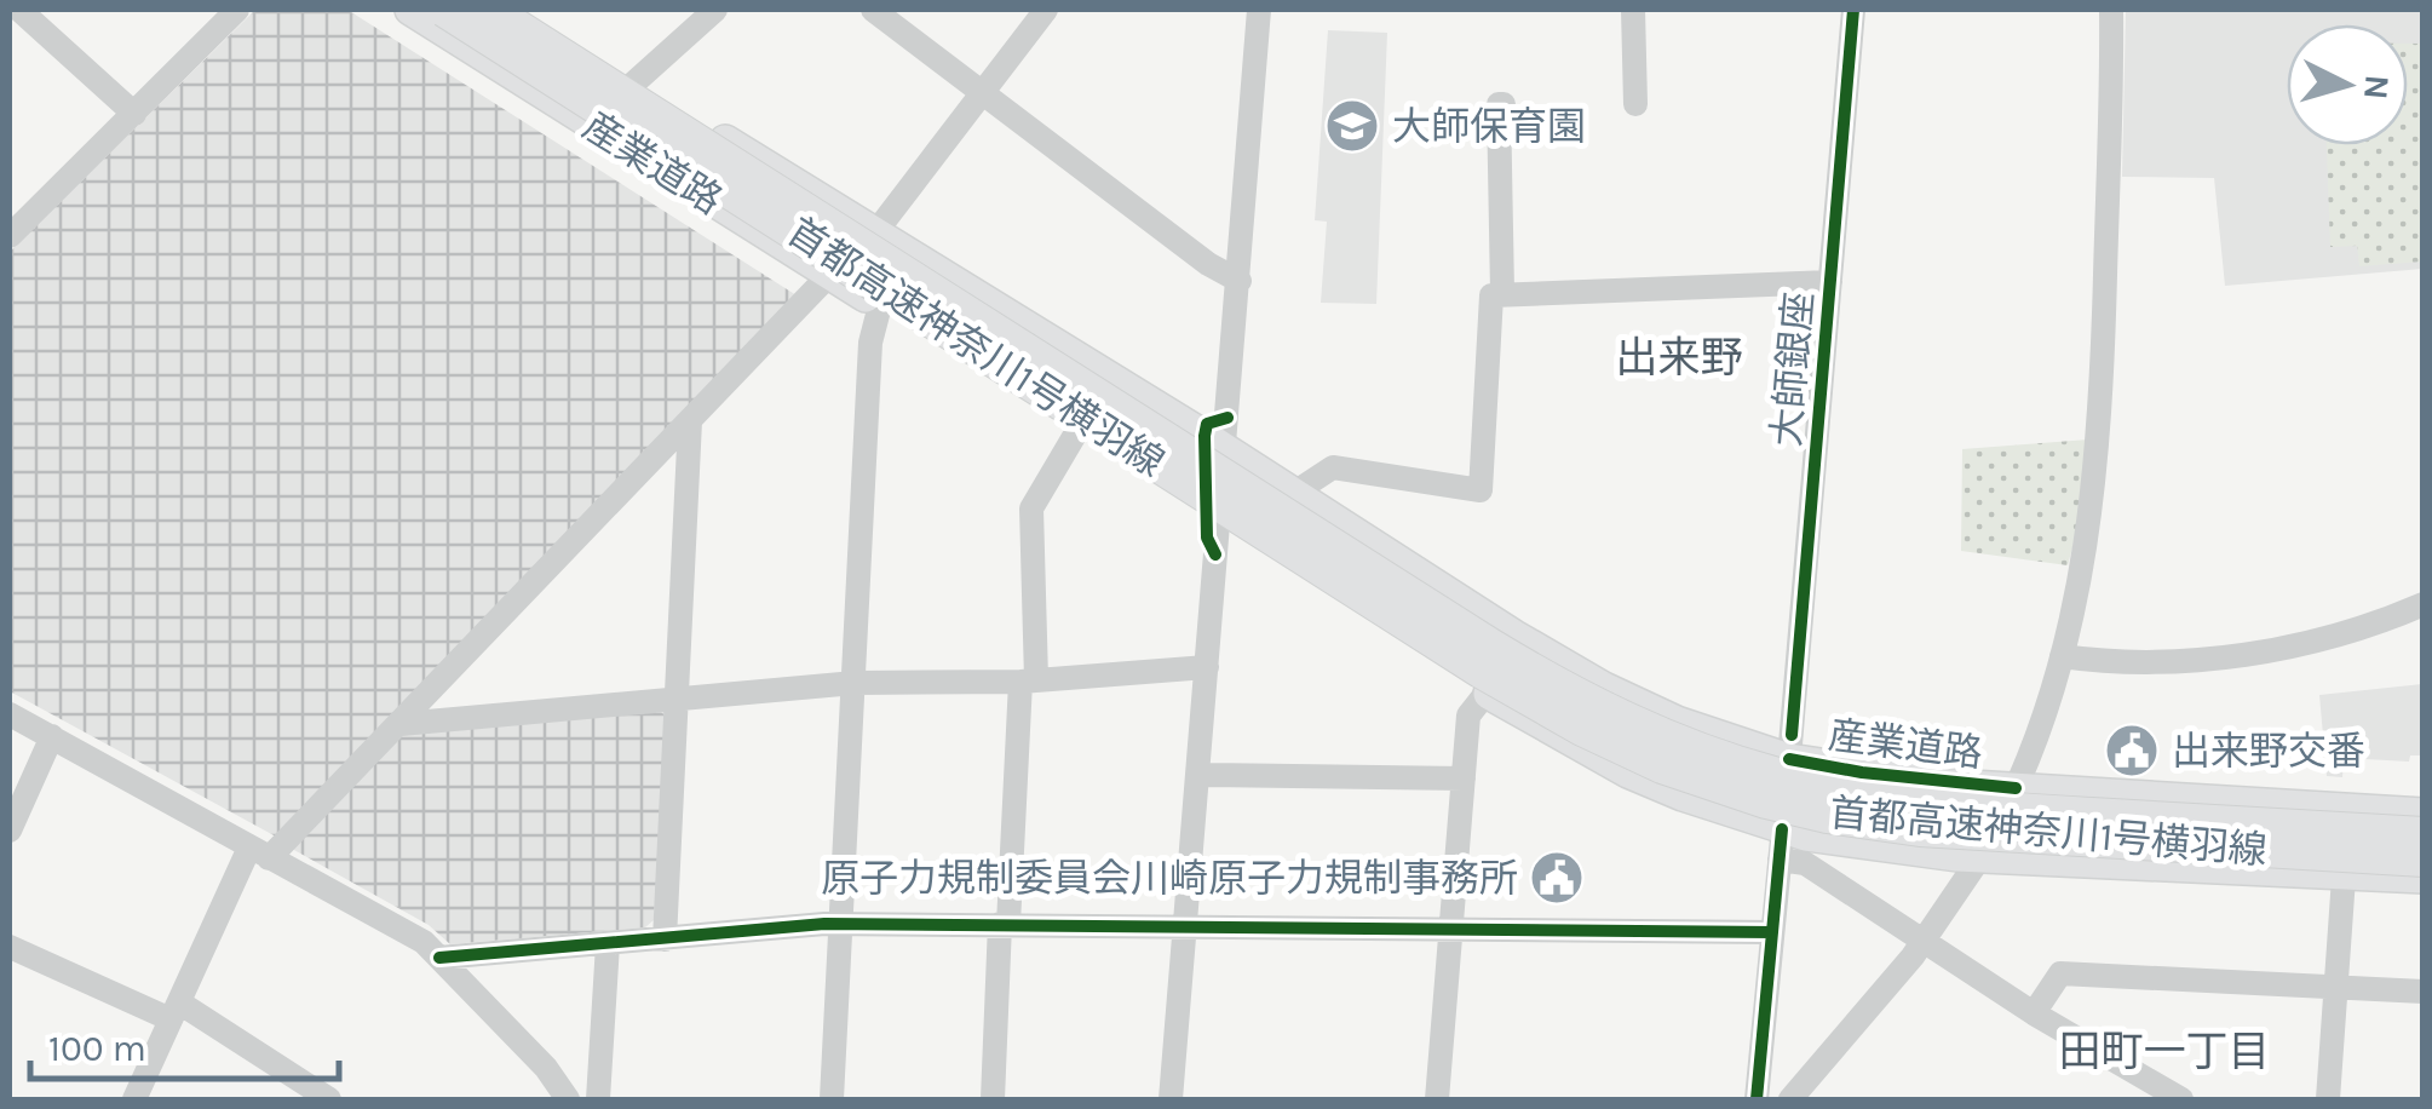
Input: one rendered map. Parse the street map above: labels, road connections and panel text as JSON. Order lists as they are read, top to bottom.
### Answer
{
  "streets": {
    "highway": ["首都高速神奈川1号横羽線"],
    "main road": ["産業道路"],
    "street": ["大師銀座"]
  },
  "crossings": [
    ["産業道路", "大師銀座"]
  ],
  "districts": ["出来野", "田町一丁目"],
  "places": {
    "school or university": ["大師保育園"],
    "public building": ["出来野交番", "原子力規制委員会川崎原子力規制事務所"]
  },
  "scale_bar": "100 m",
  "north": "right"
}
